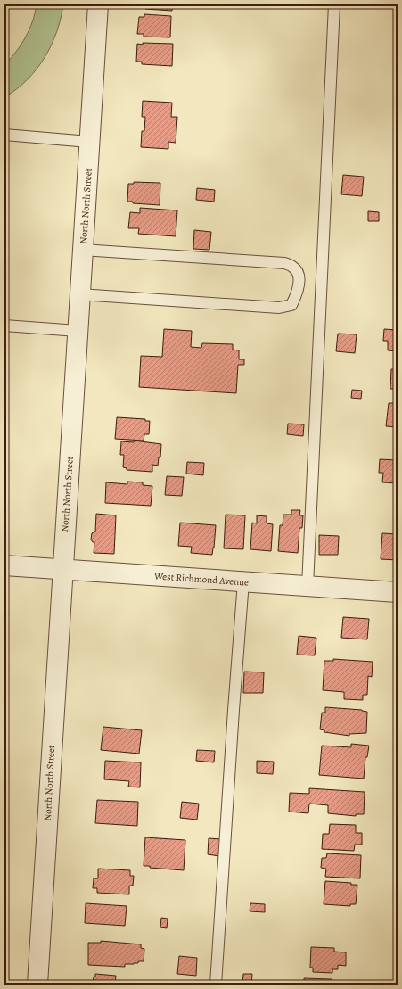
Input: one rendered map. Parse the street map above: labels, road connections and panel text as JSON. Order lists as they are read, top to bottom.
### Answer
{
  "streets": {
    "street": ["North North Street", "West Richmond Avenue"]
  },
  "crossings": [
    ["North North Street", "West Richmond Avenue"]
  ]
}
